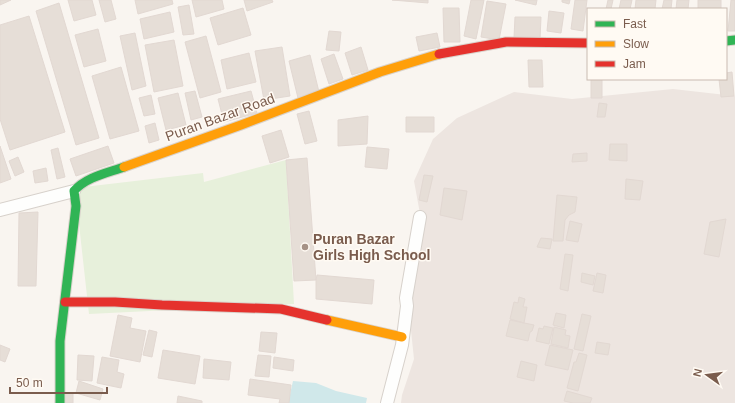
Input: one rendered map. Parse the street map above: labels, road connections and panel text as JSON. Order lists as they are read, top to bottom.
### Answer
{
  "streets": {
    "street": ["Puran Bazar Road"]
  },
  "places": ["Puran Bazar Girls High School"],
  "legend": ["Fast", "Slow", "Jam"],
  "scale_bar": "50 m",
  "north": "left"
}
